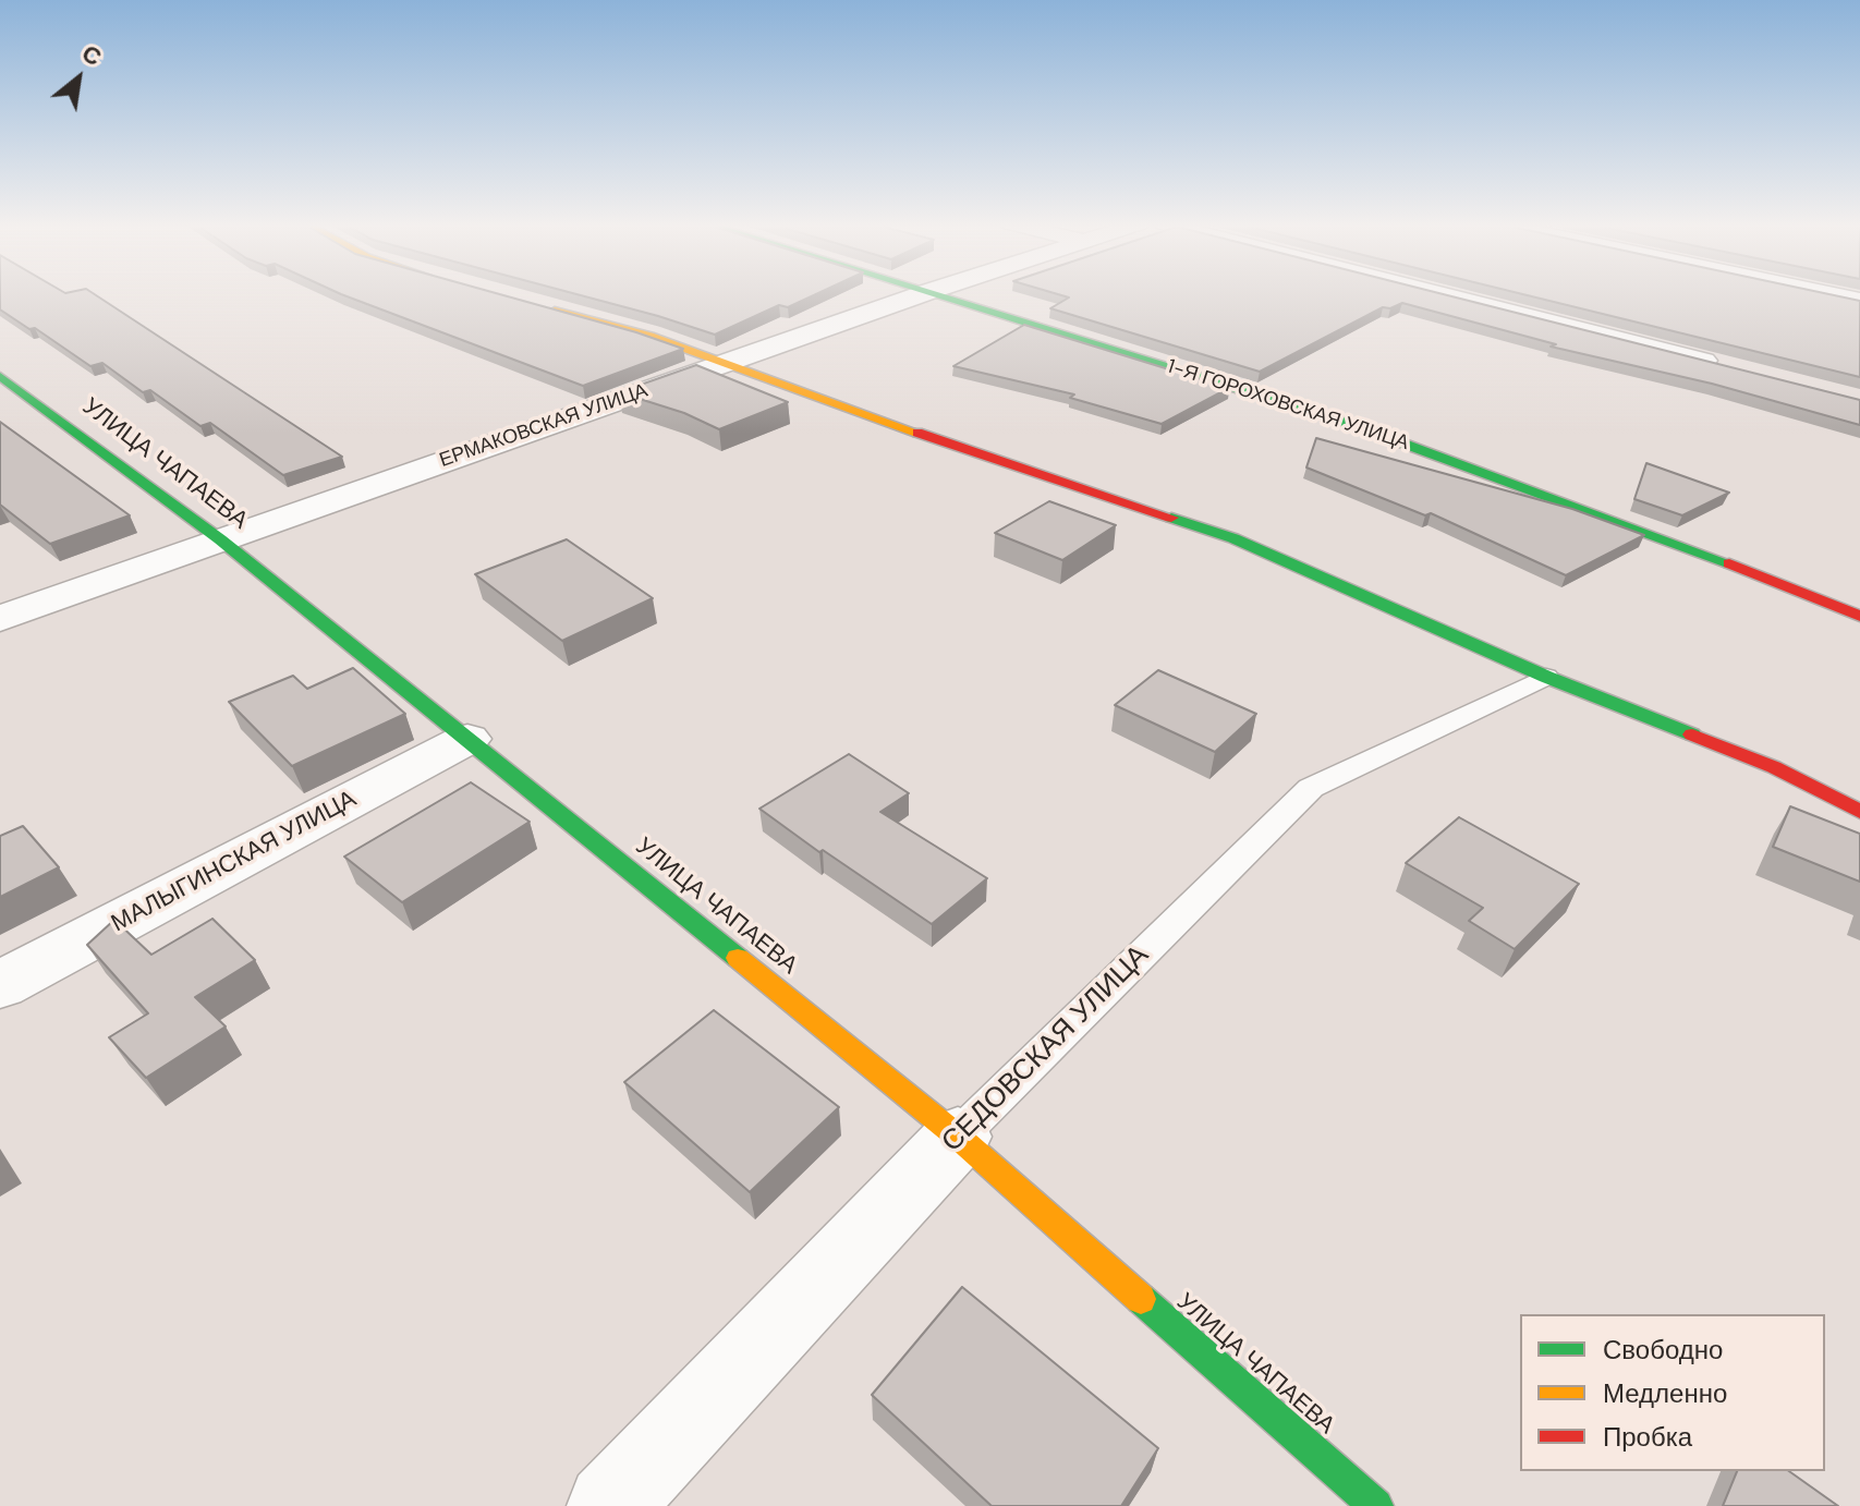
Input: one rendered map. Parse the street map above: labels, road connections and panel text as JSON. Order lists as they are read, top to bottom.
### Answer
{
  "streets": {
    "street": [
      "1-Я ГОРОХОВСКАЯ УЛИЦА",
      "ЕРМАКОВСКАЯ УЛИЦА",
      "УЛИЦА ЧАПАЕВА",
      "МАЛЫГИНСКАЯ УЛИЦА",
      "СЕДОВСКАЯ УЛИЦА"
    ]
  },
  "crossings": [
    ["ЕРМАКОВСКАЯ УЛИЦА", "УЛИЦА ЧАПАЕВА"],
    ["УЛИЦА ЧАПАЕВА", "МАЛЫГИНСКАЯ УЛИЦА"],
    ["УЛИЦА ЧАПАЕВА", "СЕДОВСКАЯ УЛИЦА"]
  ],
  "legend": ["Свободно", "Медленно", "Пробка"],
  "north": "top right"
}
